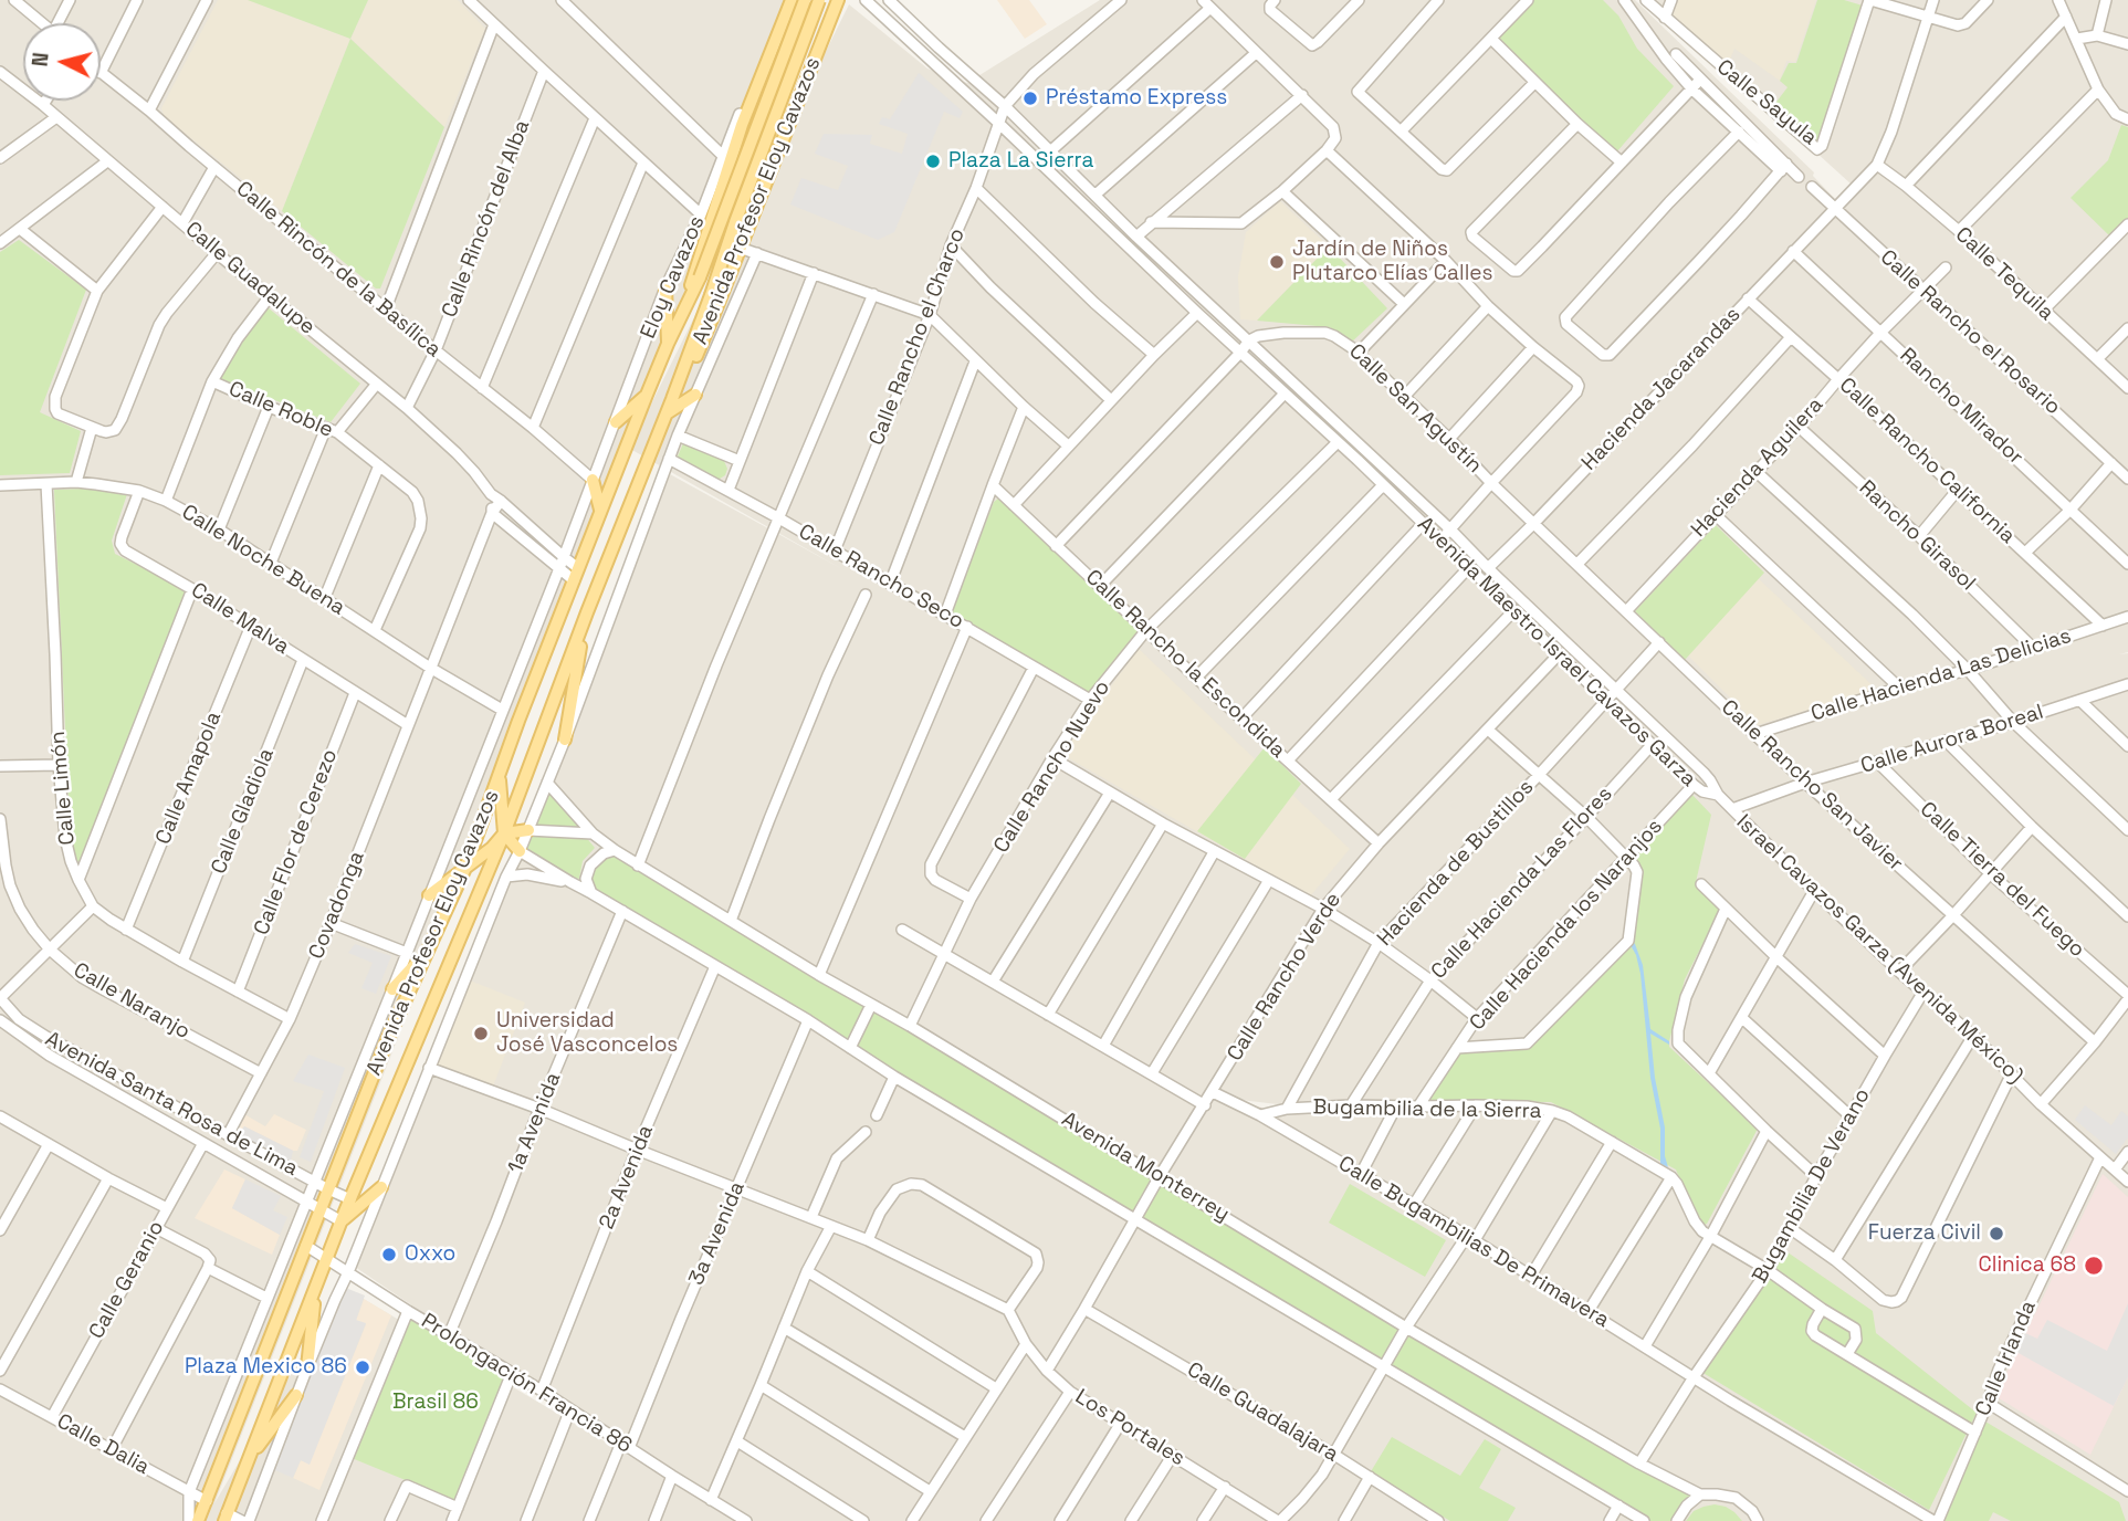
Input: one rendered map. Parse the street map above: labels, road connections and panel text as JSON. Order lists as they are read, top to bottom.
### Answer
{
  "streets": {
    "main road": ["Avenida Profesor Eloy Cavazos"],
    "street": [
      "Calle Sayula",
      "Calle Rincón del Alba",
      "Calle Rincón de la Basílica",
      "Calle Tequila",
      "Eloy Cavazos",
      "Calle Guadalupe",
      "Calle Rancho el Rosario",
      "Calle Rancho el Charco",
      "Hacienda Jacarandas",
      "Rancho Mirador",
      "Calle San Agustín",
      "Calle Roble",
      "Calle Rancho California",
      "Hacienda Aguilera",
      "Rancho Girasol",
      "Calle Noche Buena",
      "Calle Rancho Seco",
      "Calle Malva",
      "Avenida Maestro Israel Cavazos Garza",
      "Calle Rancho la Escondida",
      "Calle Hacienda Las Delicias",
      "Calle Aurora Boreal",
      "Calle Rancho Nuevo",
      "Calle Amapola",
      "Calle Rancho San Javier",
      "Calle Limón",
      "Calle Gladiola",
      "Calle Flor de Cerezo",
      "Hacienda de Bustillos",
      "Calle Tierra del Fuego",
      "Calle Hacienda Las Flores",
      "Covadonga",
      "Calle Hacienda los Naranjos",
      "Israel Cavazos Garza (Avenida México)",
      "Calle Rancho Verde",
      "Calle Naranjo",
      "Avenida Santa Rosa de Lima",
      "Bugambilia de la Sierra",
      "1a Avenida",
      "Avenida Monterrey",
      "2a Avenida",
      "Bugambilia De Verano",
      "3a Avenida",
      "Calle Bugambilias De Primavera",
      "Calle Geranio",
      "Calle Irlanda",
      "Prolongación Francia 86",
      "Calle Guadalajara",
      "Los Portales",
      "Calle Dalia"
    ]
  },
  "crossings": [
    ["Avenida Profesor Eloy Cavazos", "Eloy Cavazos"],
    ["Avenida Profesor Eloy Cavazos", "Calle Guadalupe"],
    ["Avenida Profesor Eloy Cavazos", "Avenida Santa Rosa de Lima"],
    ["Avenida Profesor Eloy Cavazos", "Prolongación Francia 86"],
    ["Avenida Profesor Eloy Cavazos", "Calle Dalia"],
    ["Calle Rincón del Alba", "Calle Rincón de la Basílica"],
    ["Calle Rincón del Alba", "Calle Guadalupe"],
    ["Calle Rincón de la Basílica", "Eloy Cavazos"],
    ["Calle Tequila", "Hacienda Jacarandas"],
    ["Eloy Cavazos", "Calle Guadalupe"],
    ["Eloy Cavazos", "Calle Noche Buena"],
    ["Eloy Cavazos", "Avenida Santa Rosa de Lima"],
    ["Eloy Cavazos", "Calle Dalia"],
    ["Calle Guadalupe", "Covadonga"],
    ["Calle Rancho el Rosario", "Hacienda Jacarandas"],
    ["Calle Rancho el Rosario", "Hacienda Aguilera"],
    ["Calle Rancho el Charco", "Calle Rancho Seco"],
    ["Calle Rancho el Charco", "Avenida Maestro Israel Cavazos Garza"],
    ["Hacienda Jacarandas", "Rancho Mirador"],
    ["Hacienda Jacarandas", "Calle San Agustín"],
    ["Hacienda Jacarandas", "Calle Rancho California"],
    ["Hacienda Jacarandas", "Avenida Maestro Israel Cavazos Garza"],
    ["Hacienda Jacarandas", "Calle Rancho San Javier"],
    ["Rancho Mirador", "Hacienda Aguilera"],
    ["Calle San Agustín", "Avenida Maestro Israel Cavazos Garza"],
    ["Calle San Agustín", "Calle Rancho San Javier"],
    ["Calle Roble", "Calle Noche Buena"],
    ["Calle Rancho California", "Hacienda Aguilera"],
    ["Calle Rancho California", "Calle Hacienda Las Delicias"],
    ["Hacienda Aguilera", "Rancho Girasol"],
    ["Hacienda Aguilera", "Calle Rancho San Javier"],
    ["Rancho Girasol", "Calle Hacienda Las Delicias"],
    ["Calle Noche Buena", "Calle Malva"],
    ["Calle Noche Buena", "Calle Limón"],
    ["Calle Noche Buena", "Covadonga"],
    ["Calle Rancho Seco", "Calle Rancho Nuevo"],
    ["Calle Malva", "Calle Amapola"],
    ["Calle Malva", "Calle Gladiola"],
    ["Calle Malva", "Calle Flor de Cerezo"],
    ["Calle Malva", "Covadonga"],
    ["Avenida Maestro Israel Cavazos Garza", "Calle Rancho Nuevo"],
    ["Avenida Maestro Israel Cavazos Garza", "Hacienda de Bustillos"],
    ["Avenida Maestro Israel Cavazos Garza", "Calle Hacienda Las Flores"],
    ["Avenida Maestro Israel Cavazos Garza", "Calle Hacienda los Naranjos"],
    ["Avenida Maestro Israel Cavazos Garza", "Israel Cavazos Garza (Avenida México)"],
    ["Avenida Maestro Israel Cavazos Garza", "Calle Rancho Verde"],
    ["Calle Rancho la Escondida", "Calle Rancho Nuevo"],
    ["Calle Rancho la Escondida", "Calle Rancho Verde"],
    ["Calle Hacienda Las Delicias", "Calle Rancho San Javier"],
    ["Calle Aurora Boreal", "Calle Rancho San Javier"],
    ["Calle Aurora Boreal", "Calle Tierra del Fuego"],
    ["Calle Aurora Boreal", "Israel Cavazos Garza (Avenida México)"],
    ["Calle Rancho Nuevo", "Avenida Monterrey"],
    ["Calle Amapola", "Calle Limón"],
    ["Calle Rancho San Javier", "Hacienda de Bustillos"],
    ["Calle Limón", "Calle Gladiola"],
    ["Calle Limón", "Calle Flor de Cerezo"],
    ["Calle Limón", "Covadonga"],
    ["Hacienda de Bustillos", "Bugambilia de la Sierra"],
    ["Calle Hacienda Las Flores", "Bugambilia de la Sierra"],
    ["Covadonga", "Calle Naranjo"],
    ["Covadonga", "Avenida Santa Rosa de Lima"],
    ["Calle Hacienda los Naranjos", "Bugambilia de la Sierra"],
    ["Israel Cavazos Garza (Avenida México)", "Bugambilia De Verano"],
    ["Calle Rancho Verde", "Avenida Monterrey"],
    ["Calle Rancho Verde", "Calle Bugambilias De Primavera"],
    ["Calle Rancho Verde", "Calle Guadalajara"],
    ["Calle Rancho Verde", "Los Portales"],
    ["Avenida Santa Rosa de Lima", "Calle Geranio"],
    ["Bugambilia de la Sierra", "Bugambilia De Verano"],
    ["Bugambilia de la Sierra", "Calle Bugambilias De Primavera"],
    ["1a Avenida", "Prolongación Francia 86"],
    ["Avenida Monterrey", "Bugambilia De Verano"],
    ["2a Avenida", "Prolongación Francia 86"],
    ["Bugambilia De Verano", "Calle Bugambilias De Primavera"],
    ["3a Avenida", "Prolongación Francia 86"],
    ["Calle Bugambilias De Primavera", "Calle Irlanda"],
    ["Calle Geranio", "Calle Dalia"]
  ],
  "parks": ["Brasil 86"],
  "places": [
    "Préstamo Express",
    "Plaza La Sierra",
    "Jardín de Niños Plutarco Elías Calles",
    "Universidad José Vasconcelos",
    "Fuerza Civil",
    "Oxxo",
    "Clinica 68",
    "Plaza Mexico 86"
  ],
  "north": "left"
}
